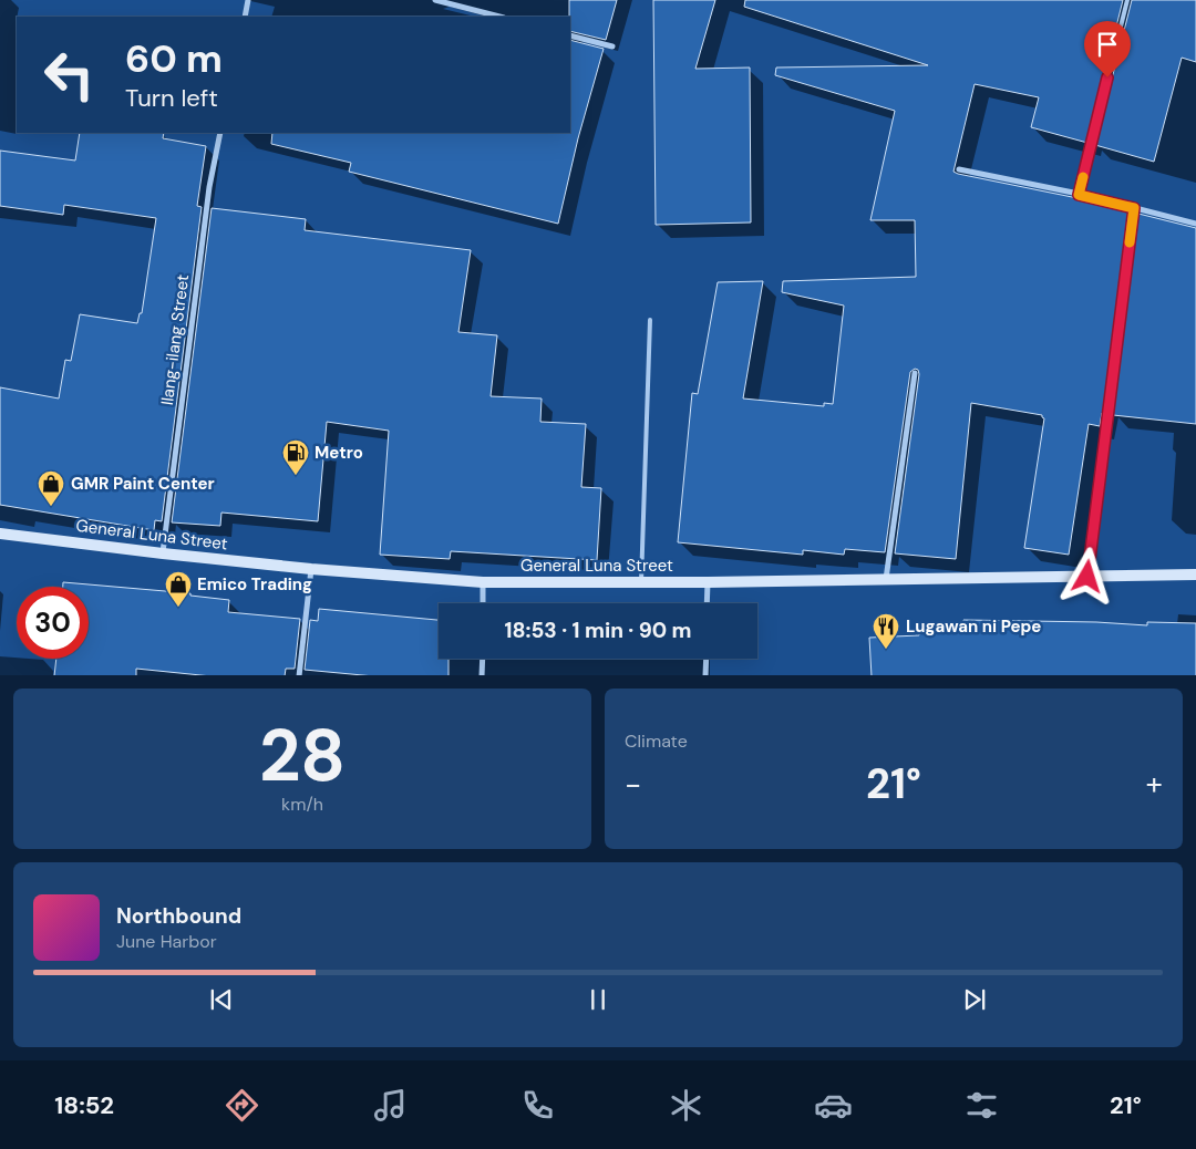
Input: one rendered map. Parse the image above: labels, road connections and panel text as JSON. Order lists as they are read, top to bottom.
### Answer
{
  "streets": {
    "main road": ["General Luna Street"],
    "street": ["Ilang-ilang Street"]
  },
  "crossings": [
    ["Ilang-ilang Street", "General Luna Street"]
  ],
  "places": {
    "fuel station": ["Metro"],
    "shop": ["GMR Paint Center", "Emico Trading"],
    "restaurant": ["Lugawan ni Pepe"]
  },
  "page": {
    "turn": ["60 m", "Turn left"],
    "limit": "30",
    "trip": "18:53 · 1 min · 90 m",
    "tile": [
      ["28", "km/h"],
      "Climate"
    ],
    "heat": ["−", "21°", "+"],
    "song": ["Northbound", "June Harbor"],
    "tabs": ["18:52", "21°"]
  }
}
